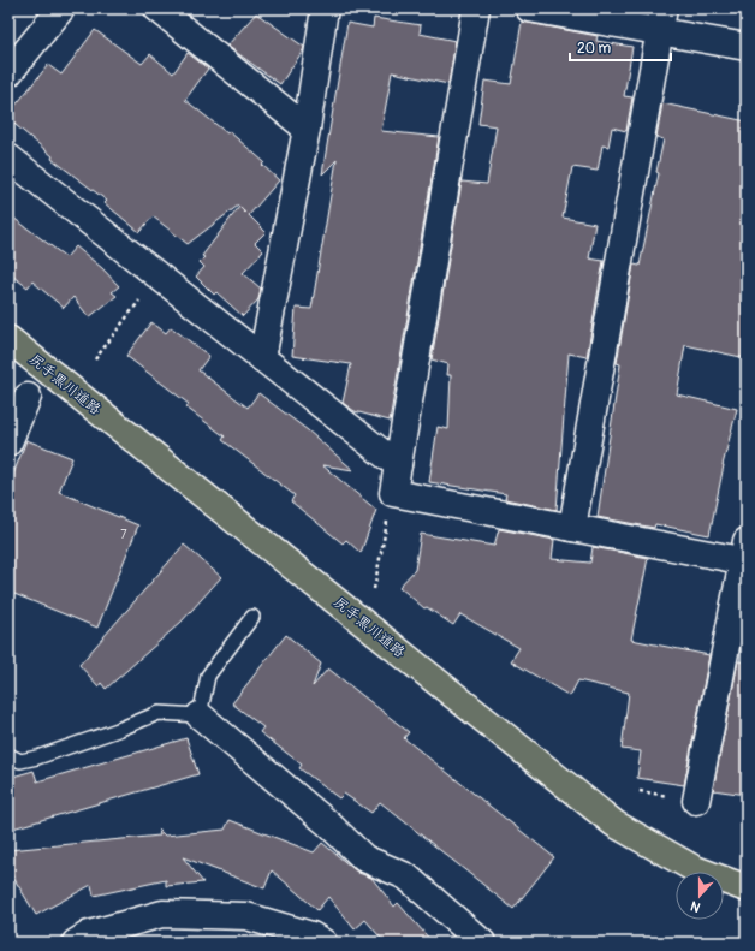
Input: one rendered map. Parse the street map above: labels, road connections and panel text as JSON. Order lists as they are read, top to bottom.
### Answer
{
  "streets": {
    "main road": ["尻手黒川道路"]
  },
  "house_numbers": ["7"],
  "scale_bar": "20 m",
  "north": "bottom"
}
